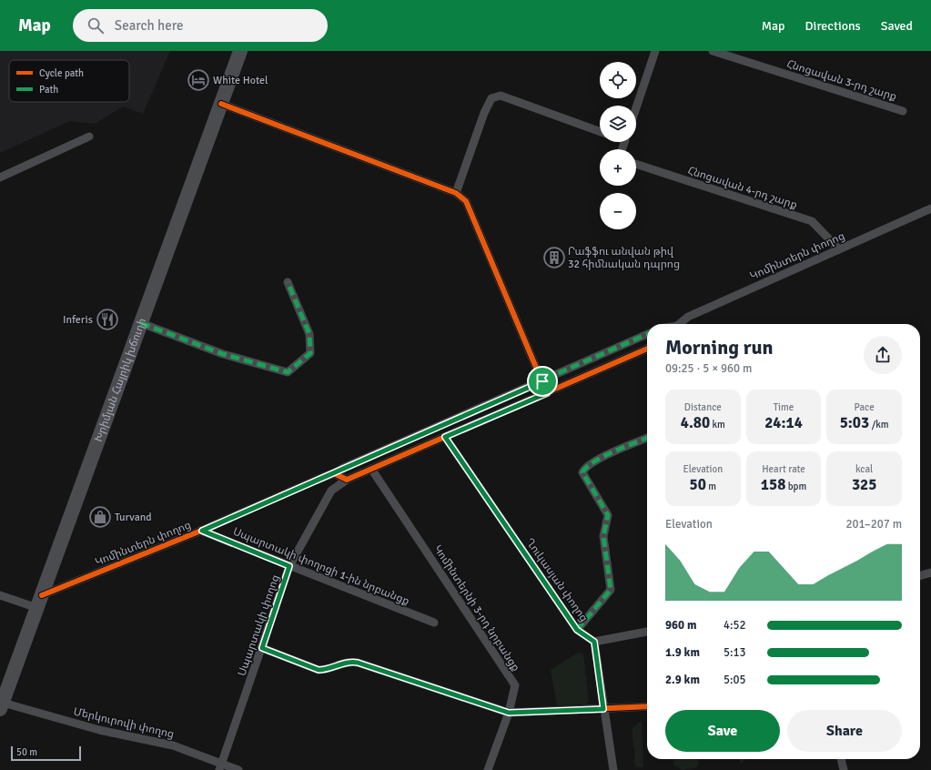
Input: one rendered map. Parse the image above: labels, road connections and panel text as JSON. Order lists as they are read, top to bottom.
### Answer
{
  "streets": {
    "highway": ["Խրիմյան Հայրիկ խճուղի"],
    "street": [
      "Հնոցավան 3-րդ շարք",
      "Հնոցավան 4-րդ շարք",
      "Կոմինտերն փողոց",
      "Սպարտակի փողոցի 1-ին նրբանցք",
      "Ղուկասյան փողոց",
      "Կոմինտերնի 3-րդ նրբանցք",
      "Սպարտակի փողոց",
      "Մերկուրովի փողոց"
    ]
  },
  "crossings": [
    ["Հնոցավան 4-րդ շարք", "Կոմինտերն փողոց"],
    ["Կոմինտերն փողոց", "Խրիմյան Հայրիկ խճուղի"],
    ["Կոմինտերն փողոց", "Սպարտակի փողոցի 1-ին նրբանցք"],
    ["Խրիմյան Հայրիկ խճուղի", "Մերկուրովի փողոց"],
    ["Սպարտակի փողոցի 1-ին նրբանցք", "Սպարտակի փողոց"],
    ["Սպարտակի փողոց", "Մերկուրովի փողոց"]
  ],
  "places": {
    "hotel": ["White Hotel"],
    "building": ["Րաֆֆու անվան թիվ 32 հիմնական դպրոց"],
    "restaurant": ["Inferis"],
    "shop": ["Turvand"]
  },
  "legend": ["Cycle path", "Path"],
  "scale_bar": "50 m",
  "page": {
    "header": "Map",
    "search": "Search here",
    "nav": ["Map", "Directions", "Saved"],
    "map_buttons": ["+", "−"],
    "heading": ["Morning run", "09:25 · 5 × 960 m"],
    "stats": [
      ["Distance", "4.80 km"],
      ["Time", "24:14"],
      ["Pace", "5:03 /km"],
      ["Elevation", "50 m"],
      ["Heart rate", "158 bpm"],
      ["kcal", "325"]
    ],
    "chart": ["Elevation", "201–207 m"],
    "list": [
      {
        "name": "960 m",
        "note": "4:52"
      },
      {
        "name": "1.9 km",
        "note": "5:13"
      },
      {
        "name": "2.9 km",
        "note": "5:05"
      }
    ],
    "buttons": ["Save", "Share"],
    "scale": "50 m"
  }
}
